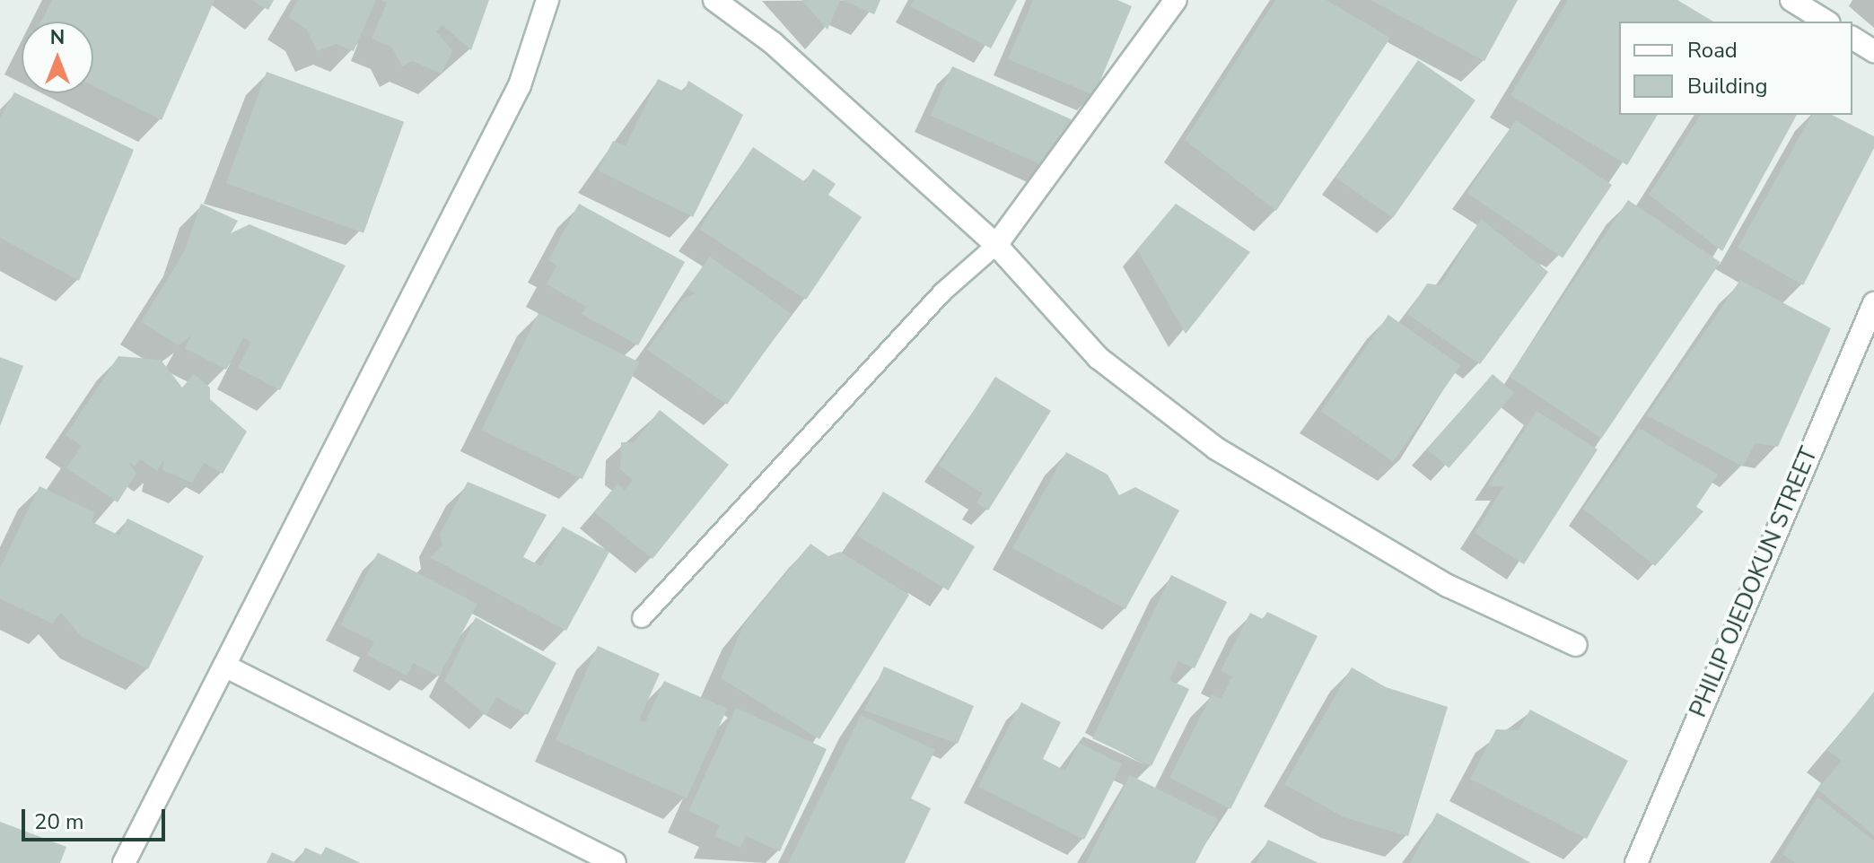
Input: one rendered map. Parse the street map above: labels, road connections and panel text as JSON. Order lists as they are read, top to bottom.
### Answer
{
  "streets": {
    "street": ["PHILIP OJEDOKUN STREET"]
  },
  "legend": ["Road", "Building"],
  "scale_bar": "20 m",
  "north": "top"
}
